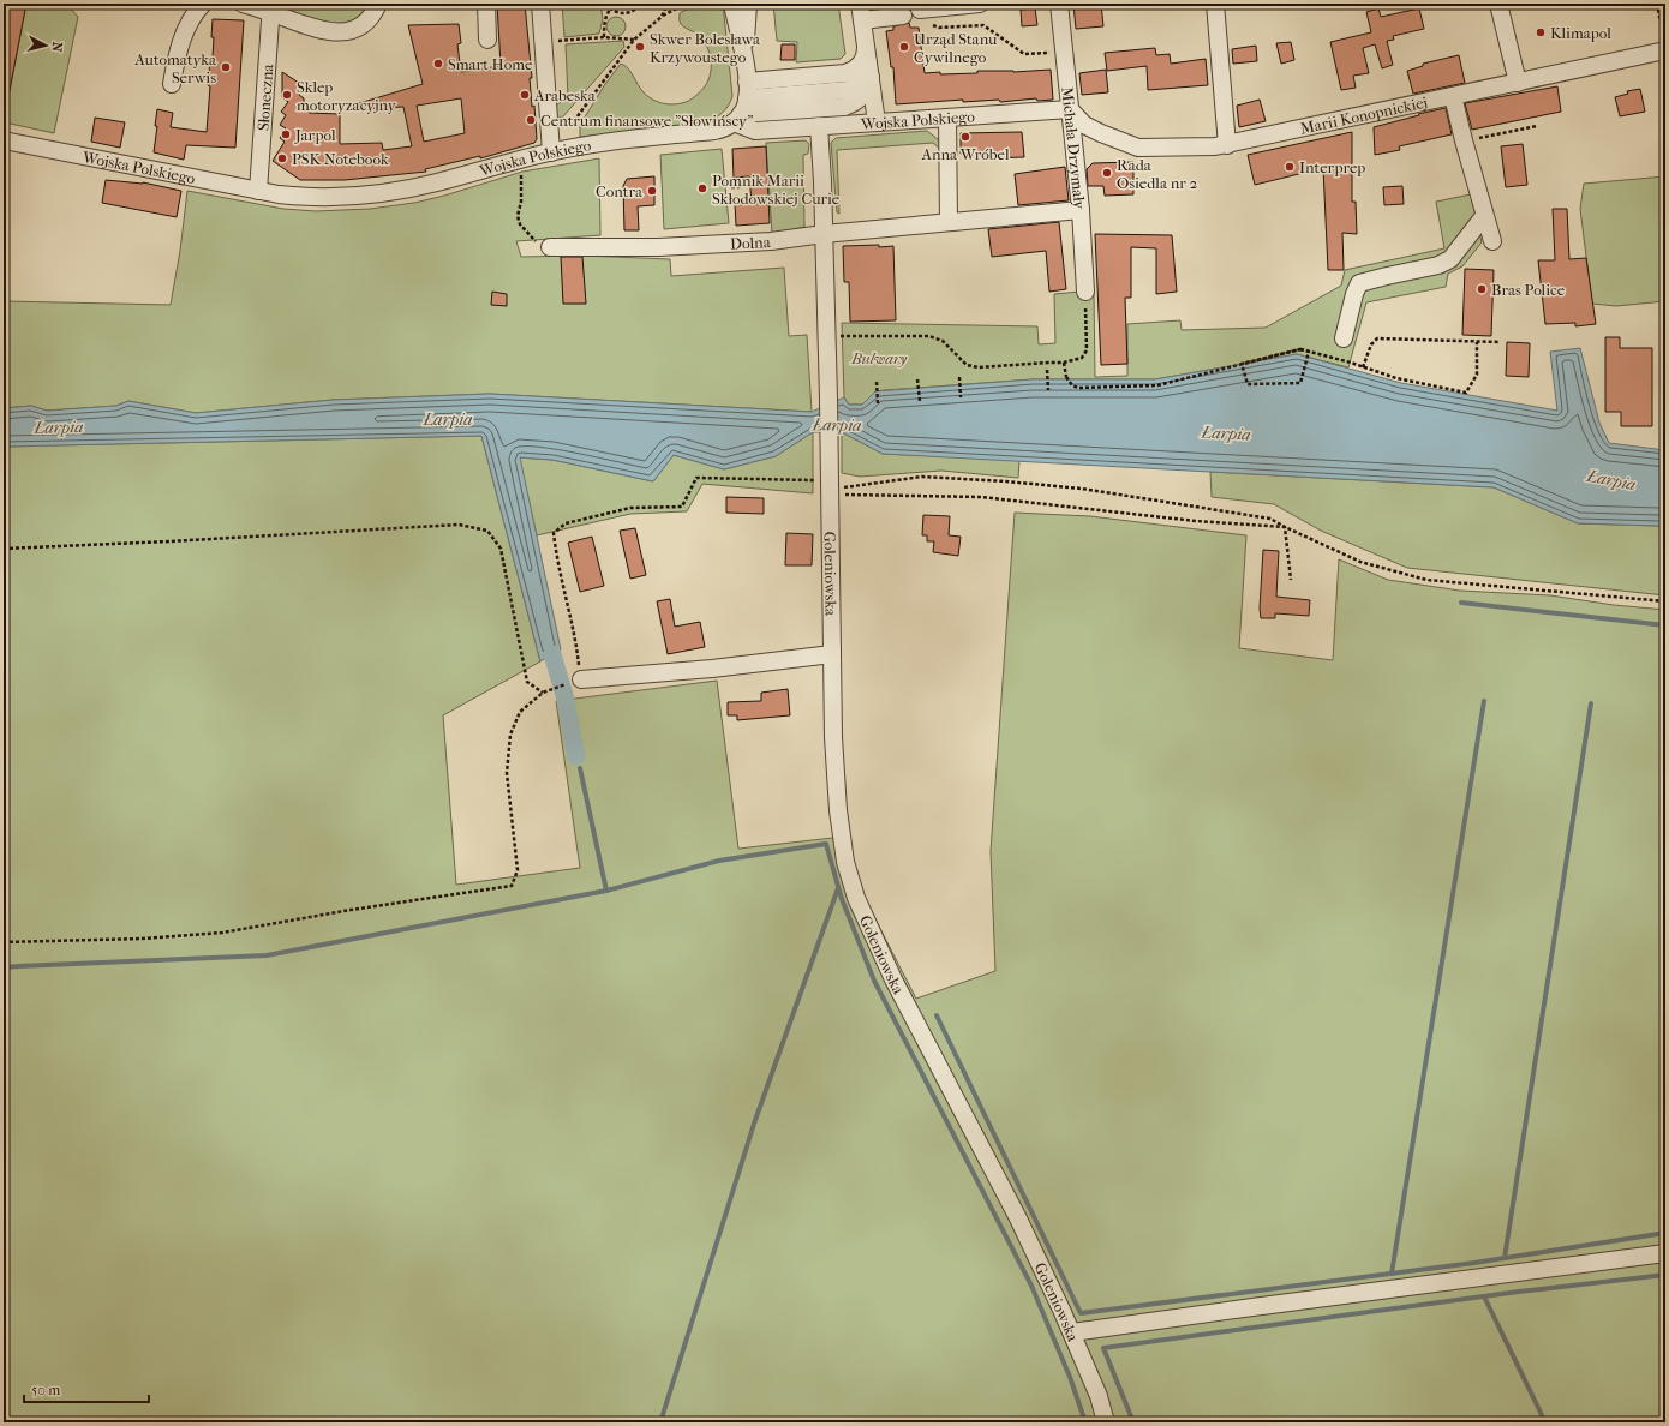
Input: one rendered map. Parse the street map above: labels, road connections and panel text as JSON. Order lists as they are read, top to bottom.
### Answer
{
  "streets": {
    "street": [
      "Słoneczna",
      "Marii Konopnickiej",
      "Wojska Polskiego",
      "Michała Drzymały",
      "Dolna",
      "Goleniowska"
    ]
  },
  "crossings": [
    ["Słoneczna", "Wojska Polskiego"],
    ["Marii Konopnickiej", "Wojska Polskiego"],
    ["Marii Konopnickiej", "Michała Drzymały"],
    ["Wojska Polskiego", "Michała Drzymały"],
    ["Michała Drzymały", "Dolna"]
  ],
  "water": ["Łarpia"],
  "parks": ["Bulwary"],
  "places": [
    "Klimapol",
    "Skwer Bolesława Krzywoustego",
    "Urząd Stanu Cywilnego",
    "Smart Home",
    "Automatyka Serwis",
    "Sklep motoryzacyjny",
    "Arabeska",
    "Centrum finansowe \"Słowińscy\"",
    "Jarpol",
    "Anna Wróbel",
    "PSK Notebook",
    "Interprep",
    "Rada Osiedla nr 2",
    "Pomnik Marii Skłodowskiej Curie",
    "Contra",
    "Bras Police"
  ],
  "scale_bar": "50 m",
  "north": "right"
}
